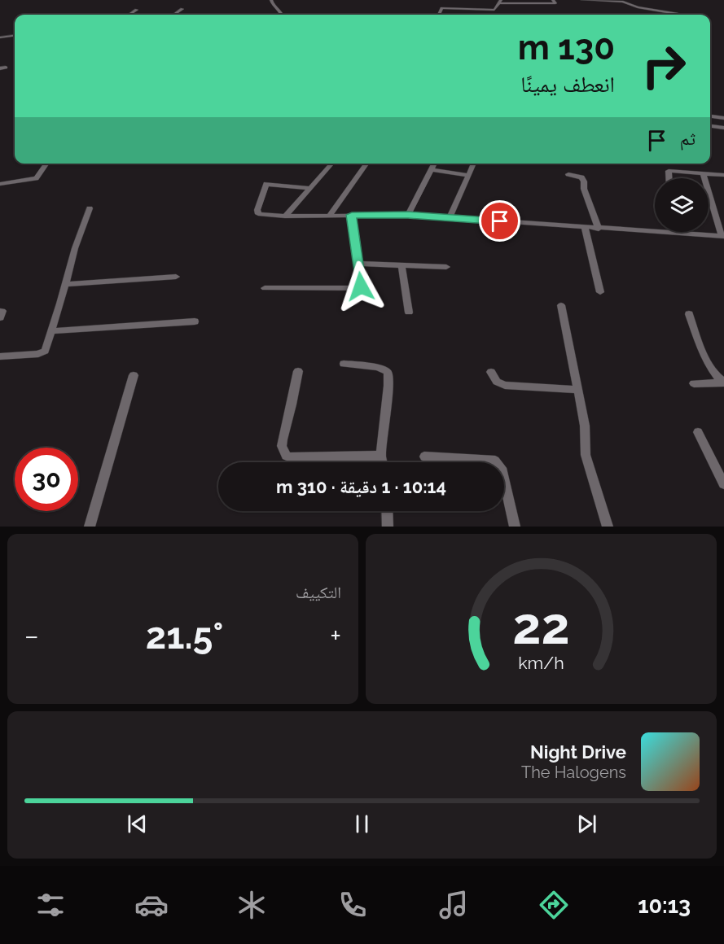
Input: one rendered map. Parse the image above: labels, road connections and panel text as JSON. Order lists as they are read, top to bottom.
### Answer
{
  "page": {
    "turn": ["130 m", "انعطف يمينًا"],
    "then": "ثم",
    "limit": "30",
    "trip": "10:14 · 1 دقيقة · 310 m",
    "tile": "التكييف",
    "heat": ["−", "21.5°", "+"],
    "song": ["Night Drive", "The Halogens"],
    "tabs": "10:13",
    "gauge": ["22", "km/h"]
  }
}
